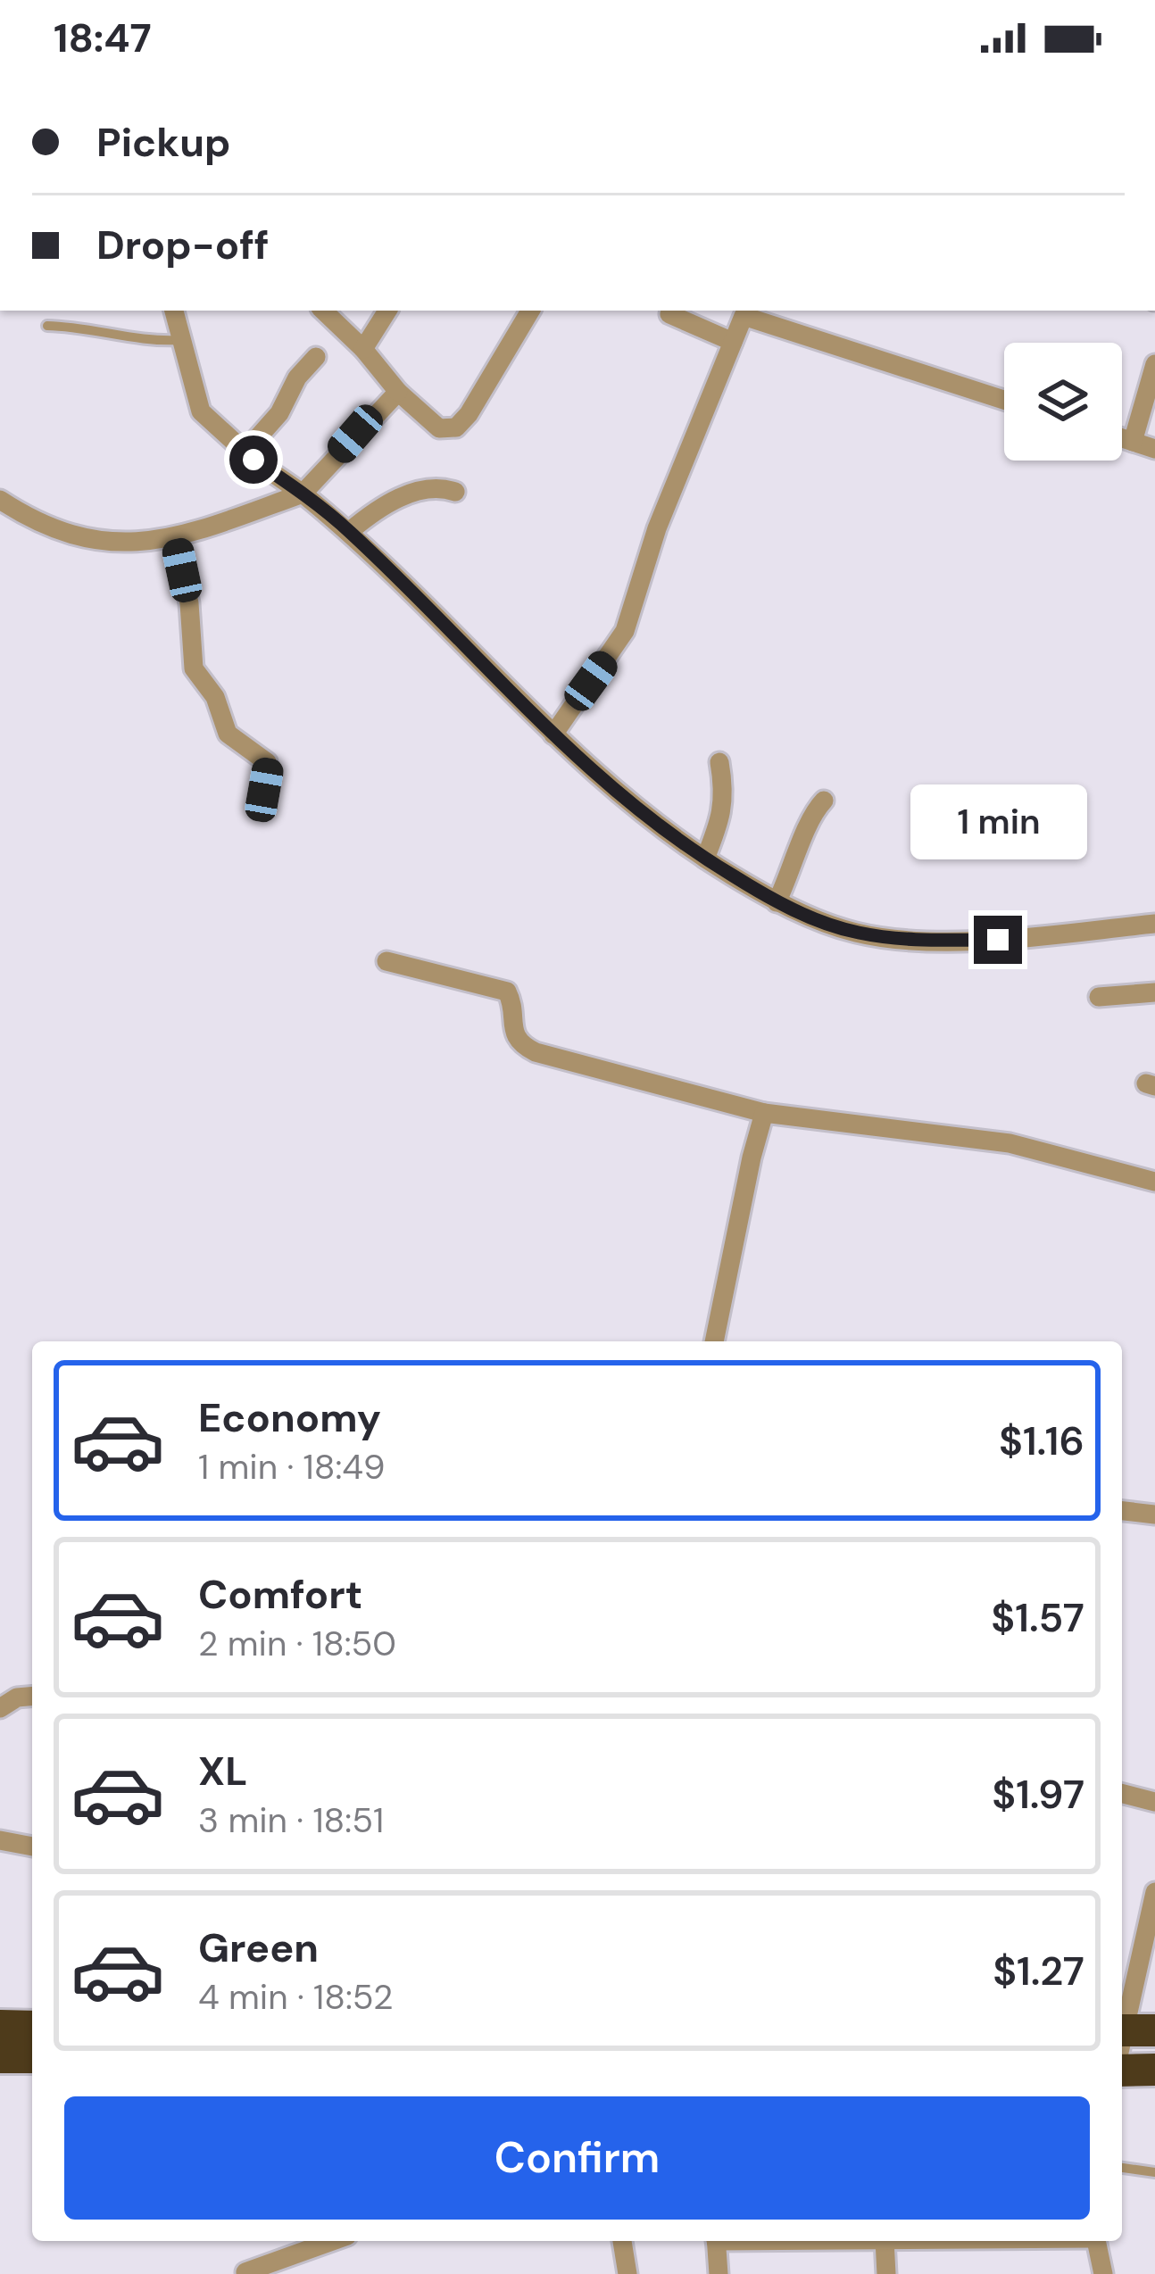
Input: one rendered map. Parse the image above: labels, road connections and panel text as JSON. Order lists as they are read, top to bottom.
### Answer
{
  "page": {
    "status": "18:47",
    "banner": ["Pickup", "Drop-off"],
    "bubble": "1 min",
    "list": [
      {
        "name": "Economy",
        "note": "1 min · 18:49",
        "value": "$1.16"
      },
      {
        "name": "Comfort",
        "note": "2 min · 18:50",
        "value": "$1.57"
      },
      {
        "name": "XL",
        "note": "3 min · 18:51",
        "value": "$1.97"
      },
      {
        "name": "Green",
        "note": "4 min · 18:52",
        "value": "$1.27"
      }
    ],
    "buttons": "Confirm"
  }
}
